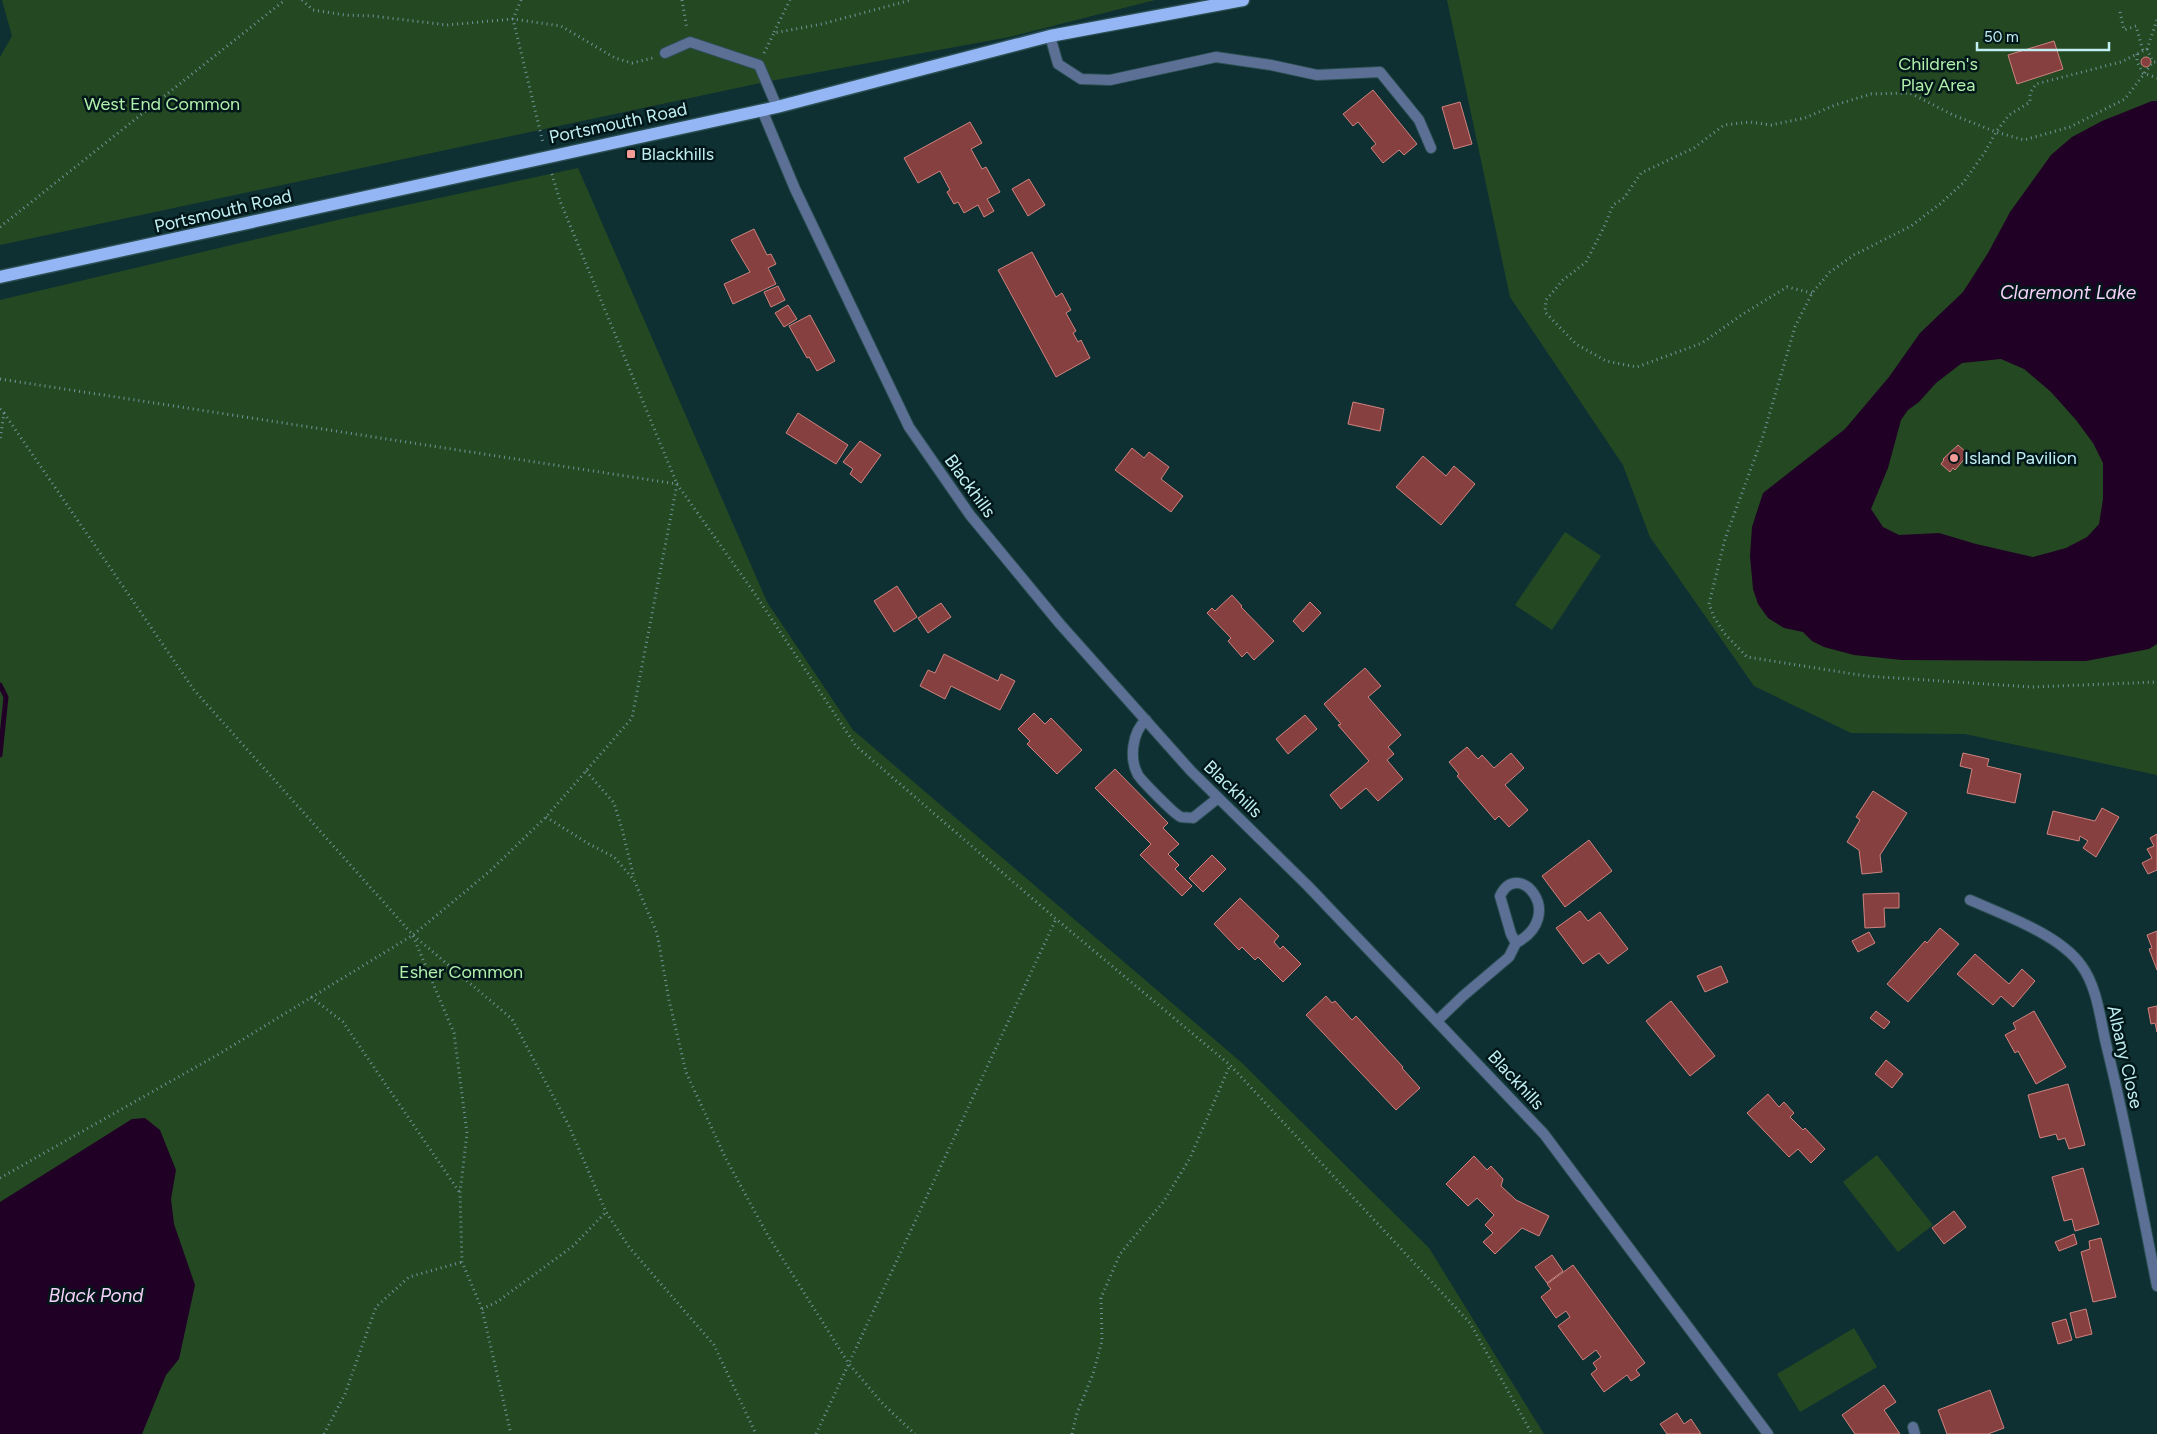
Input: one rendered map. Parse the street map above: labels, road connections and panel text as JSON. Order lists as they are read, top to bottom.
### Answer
{
  "streets": {
    "main road": ["Portsmouth Road"],
    "street": ["Blackhills", "Albany Close"]
  },
  "crossings": [
    ["Portsmouth Road", "Blackhills"]
  ],
  "water": ["Claremont Lake", "Black Pond"],
  "parks": ["Children's Play Area", "West End Common", "Esher Common"],
  "places": {
    "transit": ["Blackhills"],
    "other": ["Island Pavilion"]
  },
  "scale_bar": "50 m"
}
